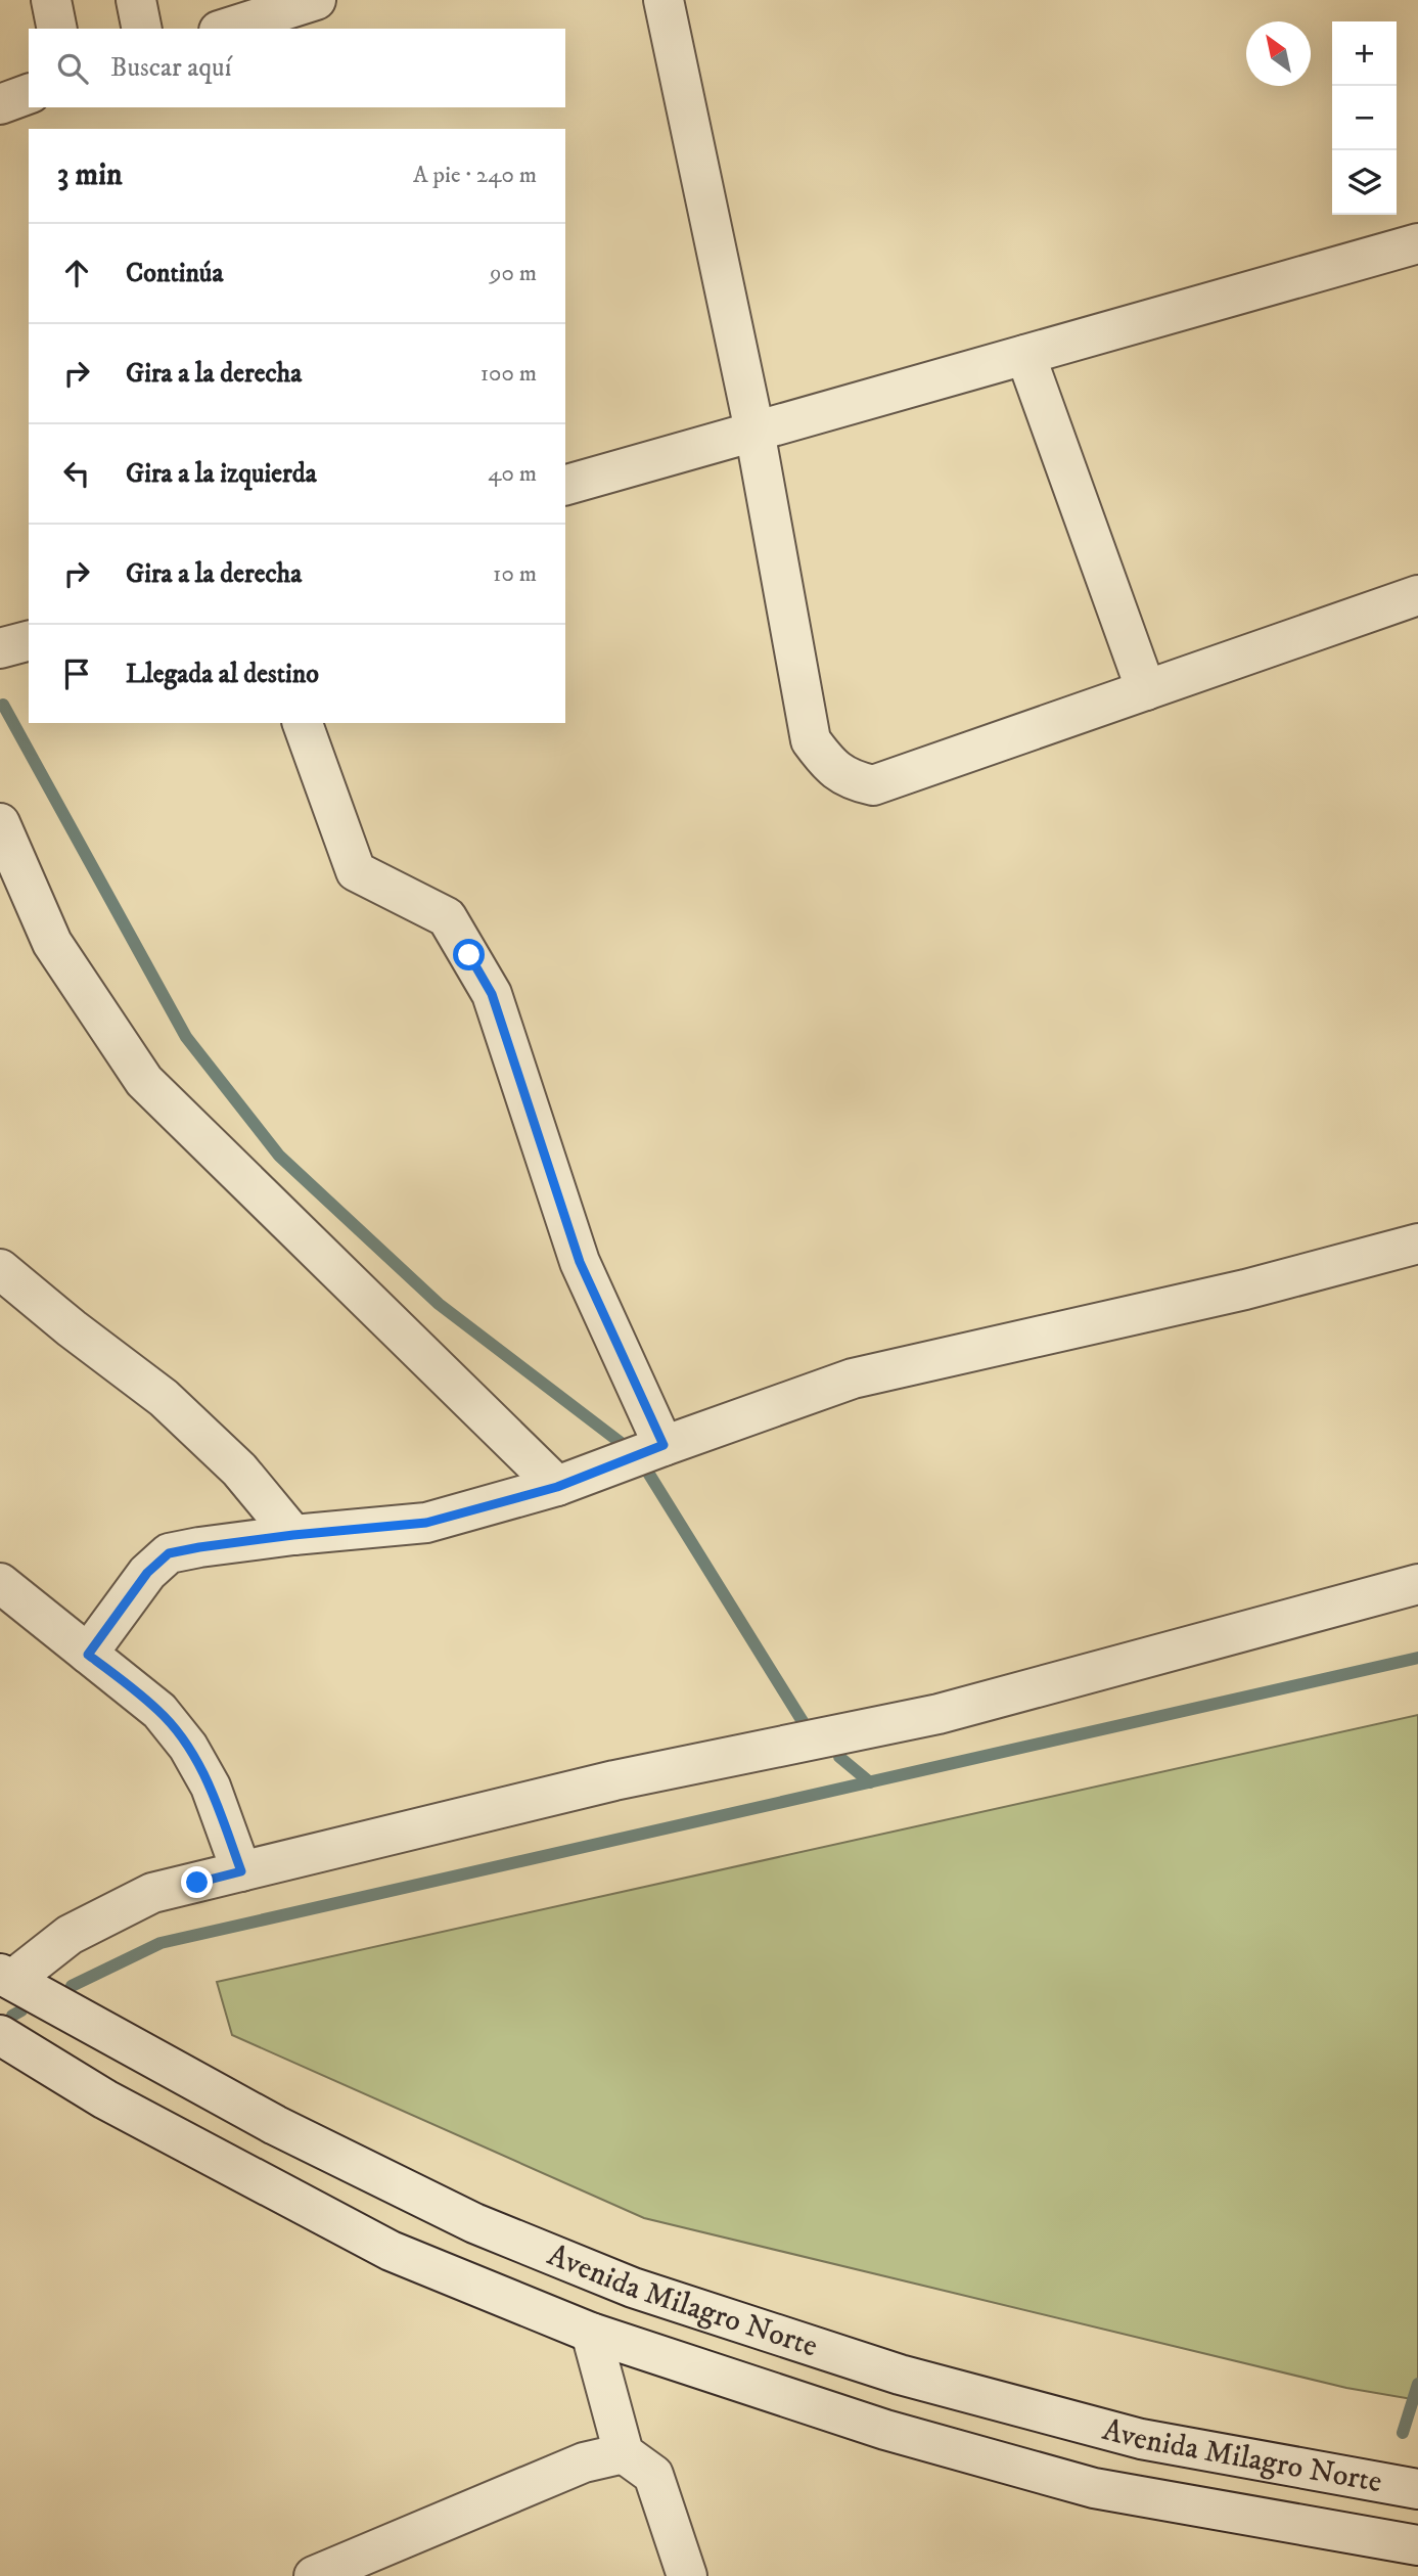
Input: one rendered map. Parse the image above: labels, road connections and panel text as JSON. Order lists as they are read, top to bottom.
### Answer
{
  "streets": {
    "street": ["Avenida Milagro Norte"]
  },
  "north": "top left",
  "page": {
    "map_buttons": ["+", "−"],
    "search": "Buscar aquí",
    "heading": ["3 min", "A pie · 240 m"],
    "list": [
      ["Continúa", "90 m"],
      ["Gira a la derecha", "100 m"],
      ["Gira a la izquierda", "40 m"],
      ["Gira a la derecha", "10 m"],
      "Llegada al destino"
    ]
  }
}
